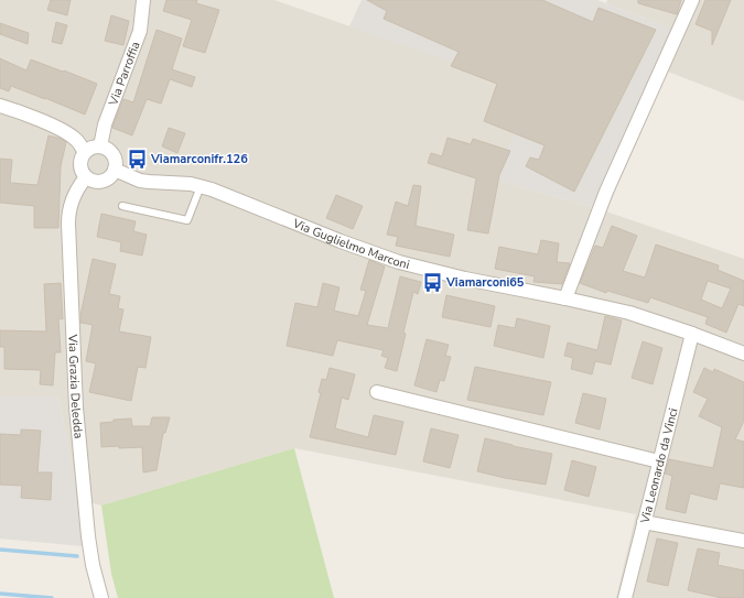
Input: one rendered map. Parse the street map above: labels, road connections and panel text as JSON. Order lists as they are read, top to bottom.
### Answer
{
  "streets": {
    "street": [
      "Via Parroffia",
      "Via Guglielmo Marconi",
      "Via Grazia Deledda",
      "Via Leonardo da Vinci"
    ]
  },
  "crossings": [
    ["Via Parroffia", "Via Guglielmo Marconi"],
    ["Via Parroffia", "Via Grazia Deledda"],
    ["Via Guglielmo Marconi", "Via Grazia Deledda"],
    ["Via Guglielmo Marconi", "Via Leonardo da Vinci"]
  ],
  "places": {
    "bus stop": ["Viamarconifr.126", "Viamarconi65"]
  }
}
